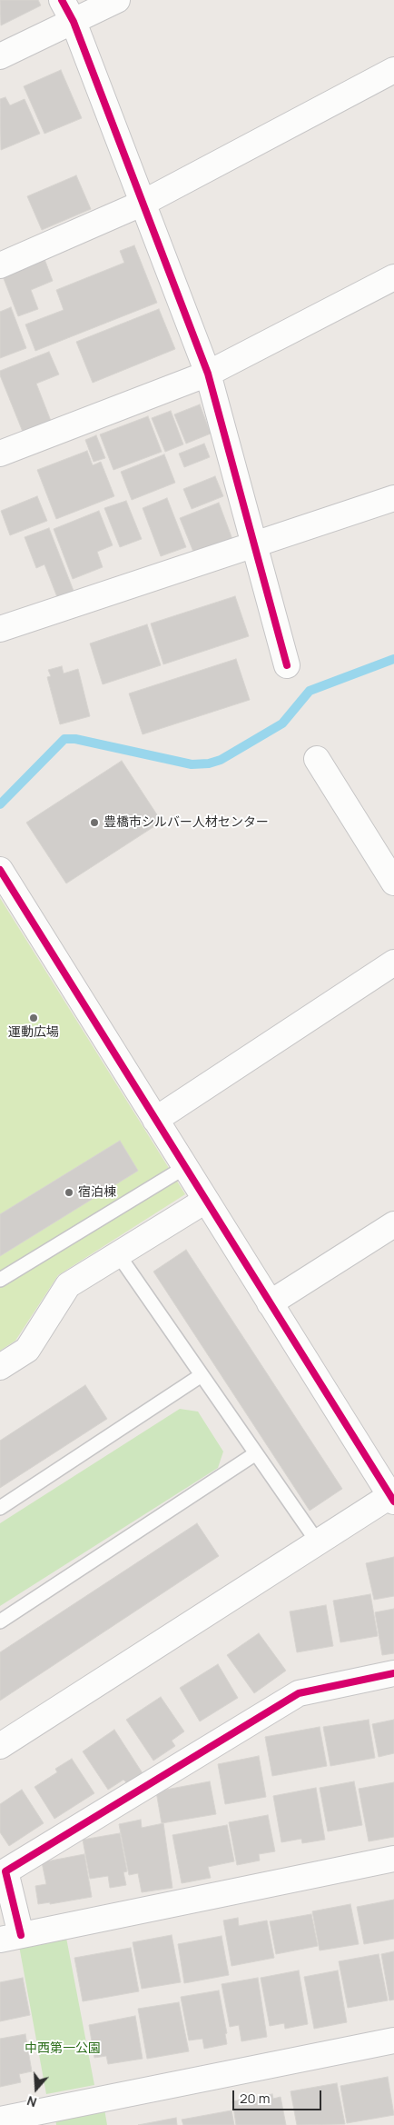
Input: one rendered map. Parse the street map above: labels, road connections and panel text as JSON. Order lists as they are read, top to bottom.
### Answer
{
  "parks": ["中西第一公園"],
  "places": ["豊橋市シルバー人材センター", "運動広場", "宿泊棟"],
  "scale_bar": "20 m",
  "north": "bottom"
}
